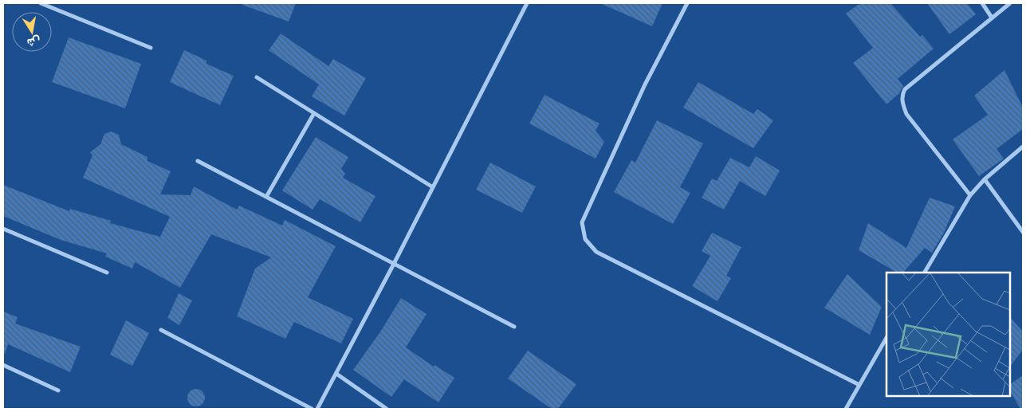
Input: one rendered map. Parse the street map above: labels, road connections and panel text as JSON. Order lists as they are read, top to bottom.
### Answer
{
  "north": "bottom"
}
